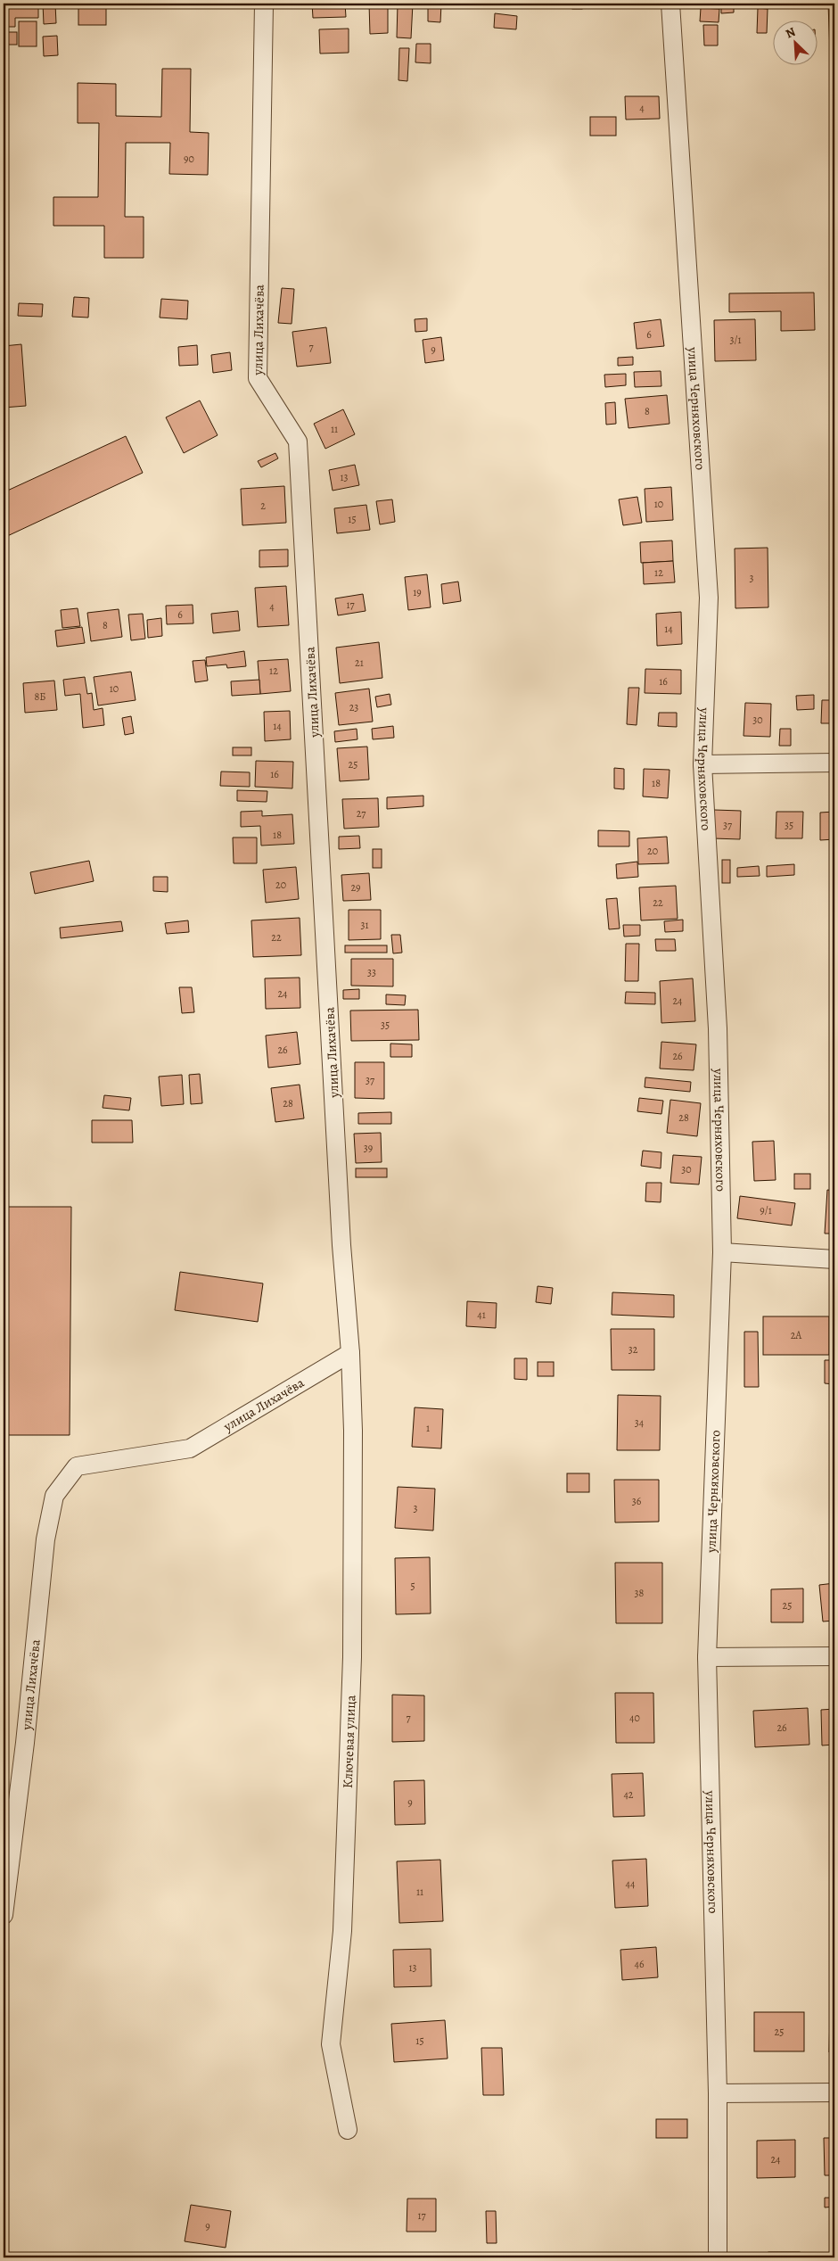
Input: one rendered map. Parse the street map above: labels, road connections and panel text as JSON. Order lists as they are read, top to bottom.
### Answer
{
  "streets": {
    "street": ["улица Лихачёва", "улица Черняховского", "Ключевая улица"]
  },
  "crossings": [
    ["улица Лихачёва", "Ключевая улица"]
  ],
  "house_numbers": [
    "4",
    "90",
    "6",
    "3/1",
    "7",
    "9",
    "8",
    "11",
    "13",
    "10",
    "2",
    "15",
    "12",
    "3",
    "19",
    "17",
    "4",
    "6",
    "8",
    "14",
    "21",
    "12",
    "16",
    "10",
    "8Б",
    "23",
    "30",
    "14",
    "25",
    "16",
    "18",
    "27",
    "37",
    "35",
    "18",
    "20",
    "20",
    "29",
    "22",
    "31",
    "22",
    "33",
    "24",
    "24",
    "35",
    "26",
    "26",
    "37",
    "28",
    "28",
    "39",
    "30",
    "9/1",
    "41",
    "2А",
    "32",
    "34",
    "1",
    "36",
    "3",
    "5",
    "38",
    "25",
    "7",
    "40",
    "26",
    "42",
    "9",
    "44",
    "11",
    "46",
    "13",
    "25",
    "15",
    "24",
    "17",
    "9"
  ],
  "north": "top left"
}
